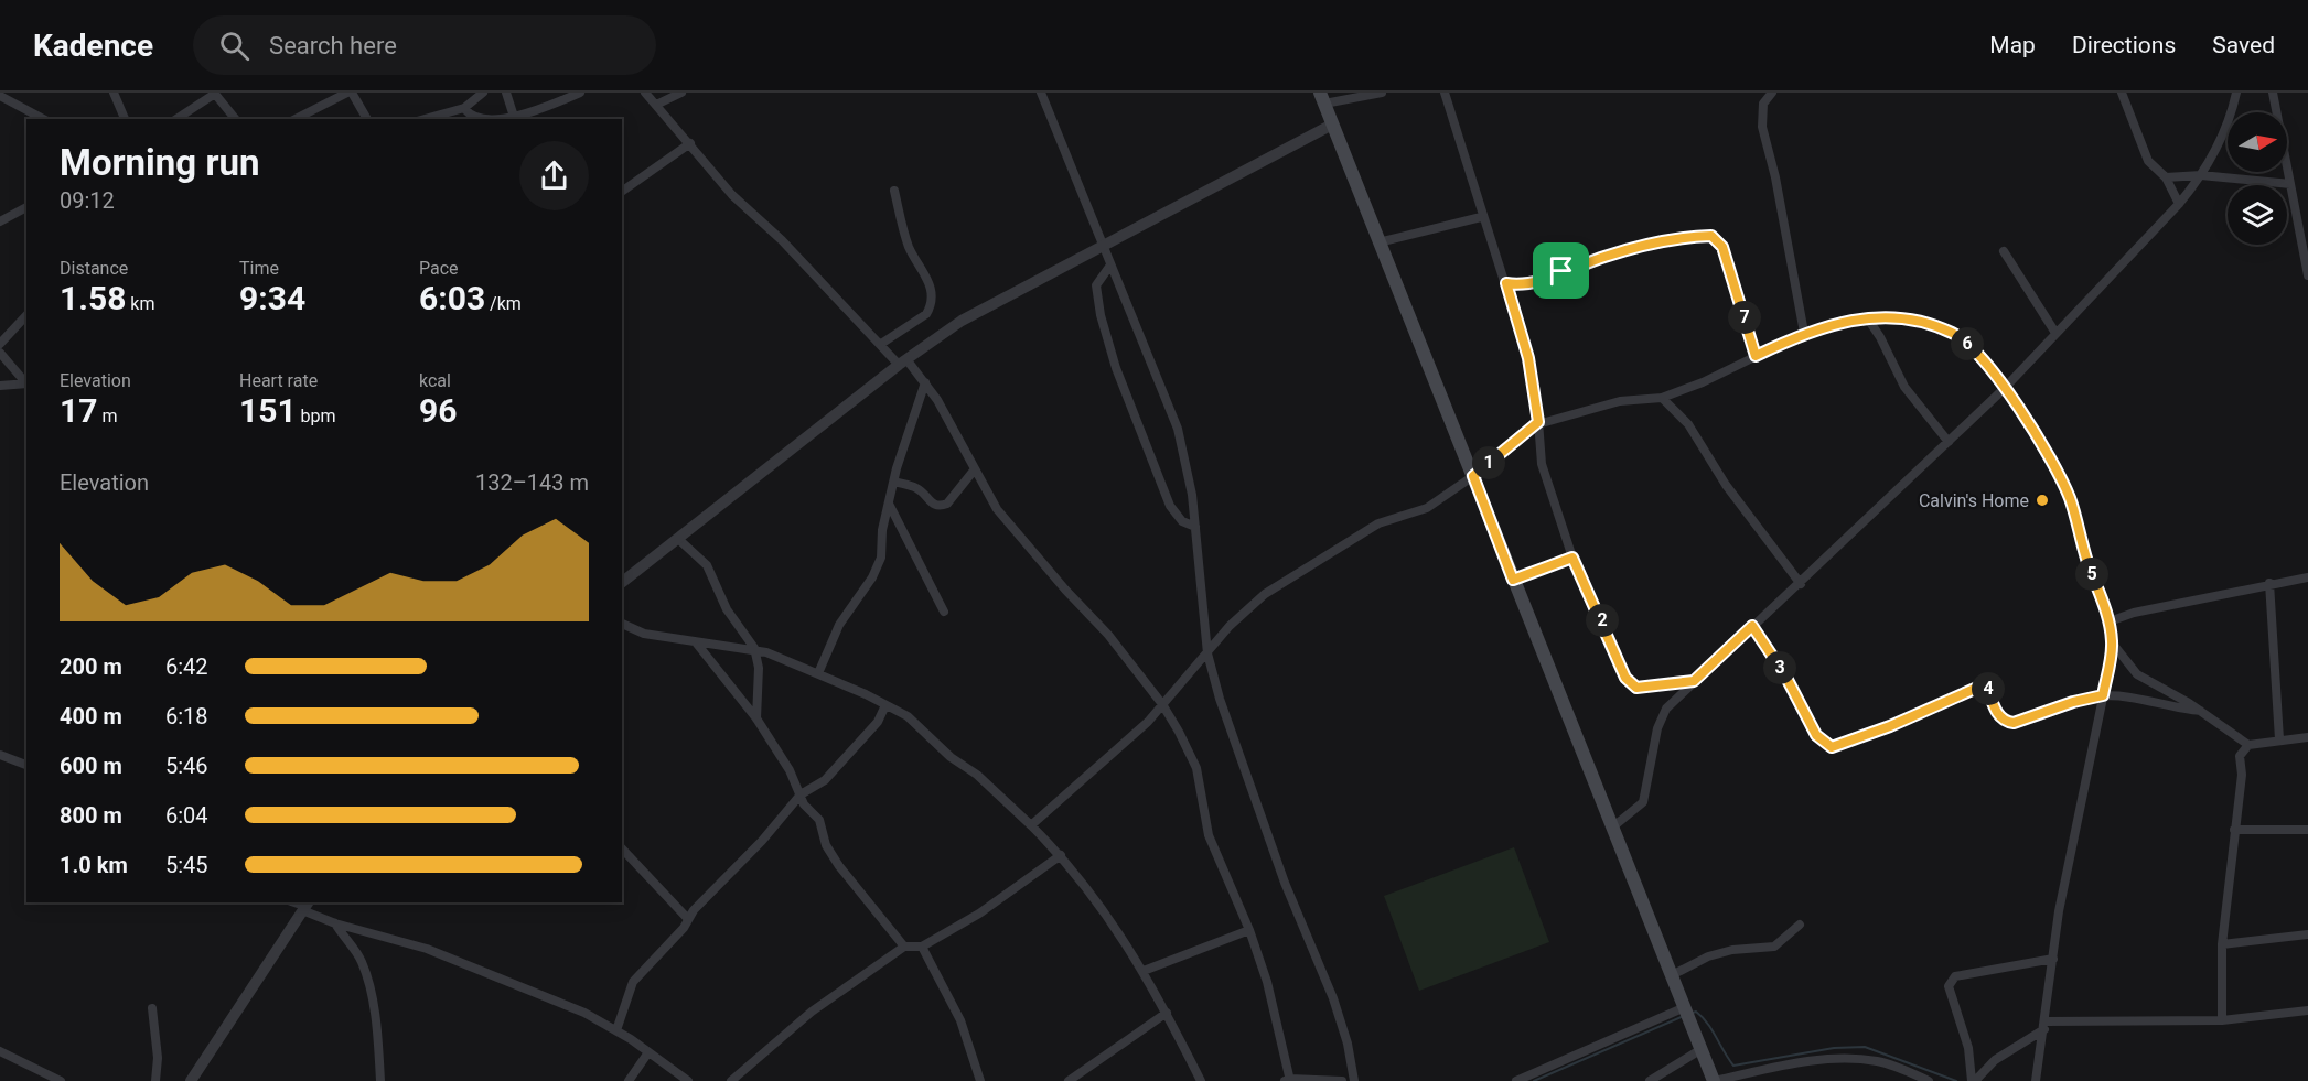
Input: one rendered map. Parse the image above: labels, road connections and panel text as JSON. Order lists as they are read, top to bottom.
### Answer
{
  "places": ["Calvin's Home"],
  "north": "right",
  "page": {
    "header": "Kadence",
    "search": "Search here",
    "nav": ["Map", "Directions", "Saved"],
    "heading": ["Morning run", "09:12"],
    "stats": [
      ["Distance", "1.58 km"],
      ["Time", "9:34"],
      ["Pace", "6:03 /km"],
      ["Elevation", "17 m"],
      ["Heart rate", "151 bpm"],
      ["kcal", "96"]
    ],
    "pins": [
      "7",
      "6",
      "1",
      "5",
      "2",
      "3",
      "4"
    ],
    "chart": ["Elevation", "132–143 m"],
    "list": [
      {
        "name": "200 m",
        "note": "6:42"
      },
      {
        "name": "400 m",
        "note": "6:18"
      },
      {
        "name": "600 m",
        "note": "5:46"
      },
      {
        "name": "800 m",
        "note": "6:04"
      },
      {
        "name": "1.0 km",
        "note": "5:45"
      }
    ]
  }
}
